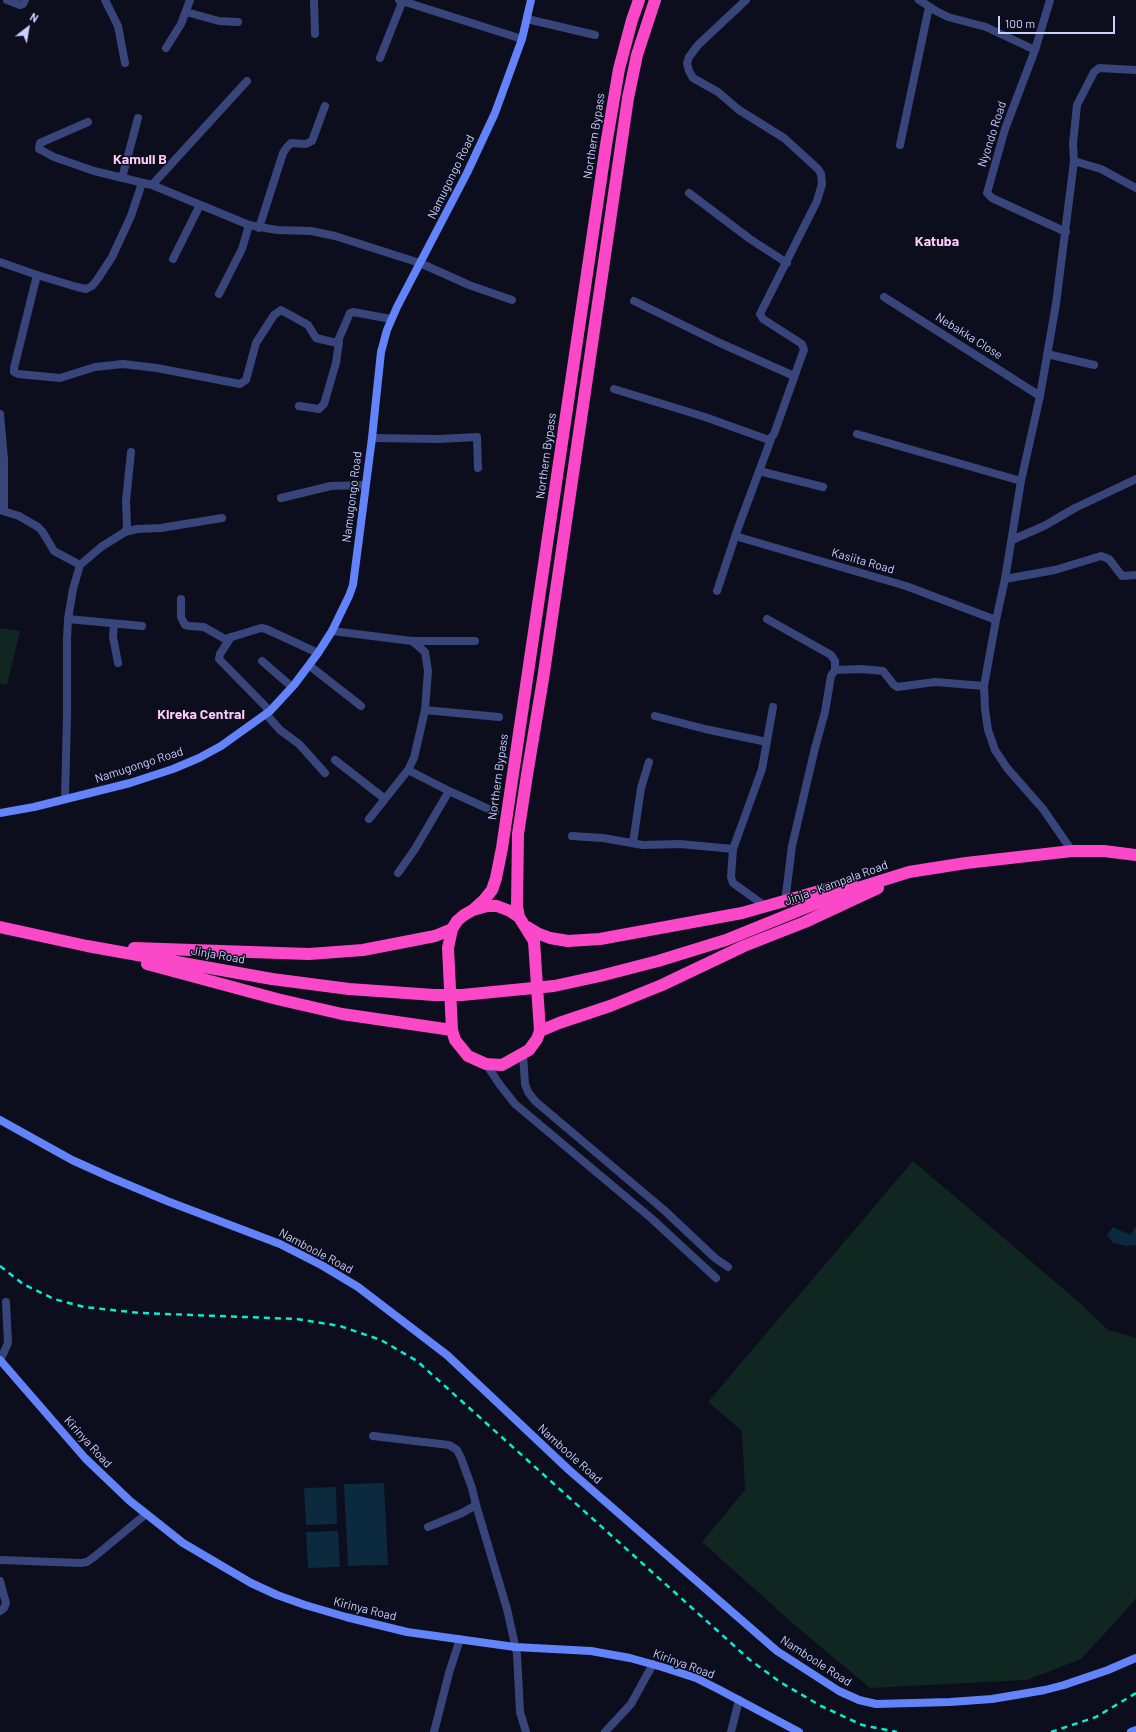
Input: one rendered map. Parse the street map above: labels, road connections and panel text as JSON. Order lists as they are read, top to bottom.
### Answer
{
  "streets": {
    "highway": ["Northern Bypass", "Jinja - Kampala Road", "Jinja Road"],
    "main road": ["Namugongo Road", "Namboole Road", "Kirinya Road"],
    "street": ["Nyondo Road", "Nebakka Close", "Kasiita Road"]
  },
  "crossings": [
    ["Jinja - Kampala Road", "Jinja Road"]
  ],
  "districts": ["Kamuli B", "Katuba", "Kireka Central"],
  "scale_bar": "100 m",
  "north": "top right"
}
